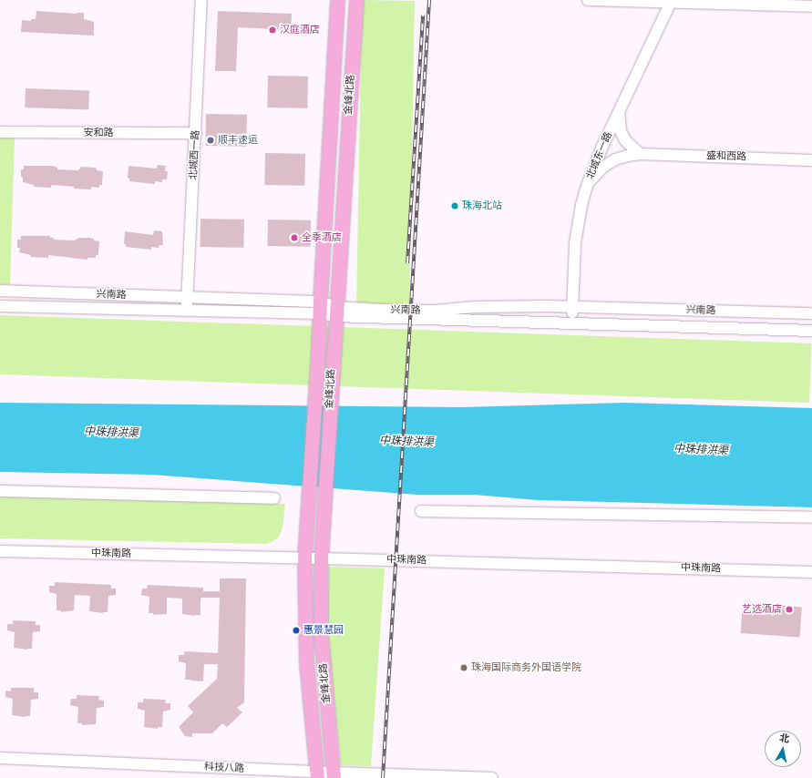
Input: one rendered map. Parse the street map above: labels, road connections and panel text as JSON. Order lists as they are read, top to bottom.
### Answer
{
  "streets": {
    "main road": ["金峰北路"],
    "street": [
      "安和路",
      "北城西一路",
      "北城东一路",
      "盛和西路",
      "兴南路",
      "中珠南路",
      "科技八路"
    ]
  },
  "crossings": [
    ["金峰北路", "兴南路"],
    ["金峰北路", "中珠南路"],
    ["金峰北路", "科技八路"],
    ["安和路", "北城西一路"],
    ["北城西一路", "兴南路"],
    ["北城东一路", "盛和西路"],
    ["北城东一路", "兴南路"]
  ],
  "water": ["中珠排洪渠"],
  "places": [
    "汉庭酒店",
    "顺丰速运",
    "珠海北站",
    "全季酒店",
    "艺选酒店",
    "惠景慧园",
    "珠海国际商务外国语学院"
  ],
  "north": "top"
}
